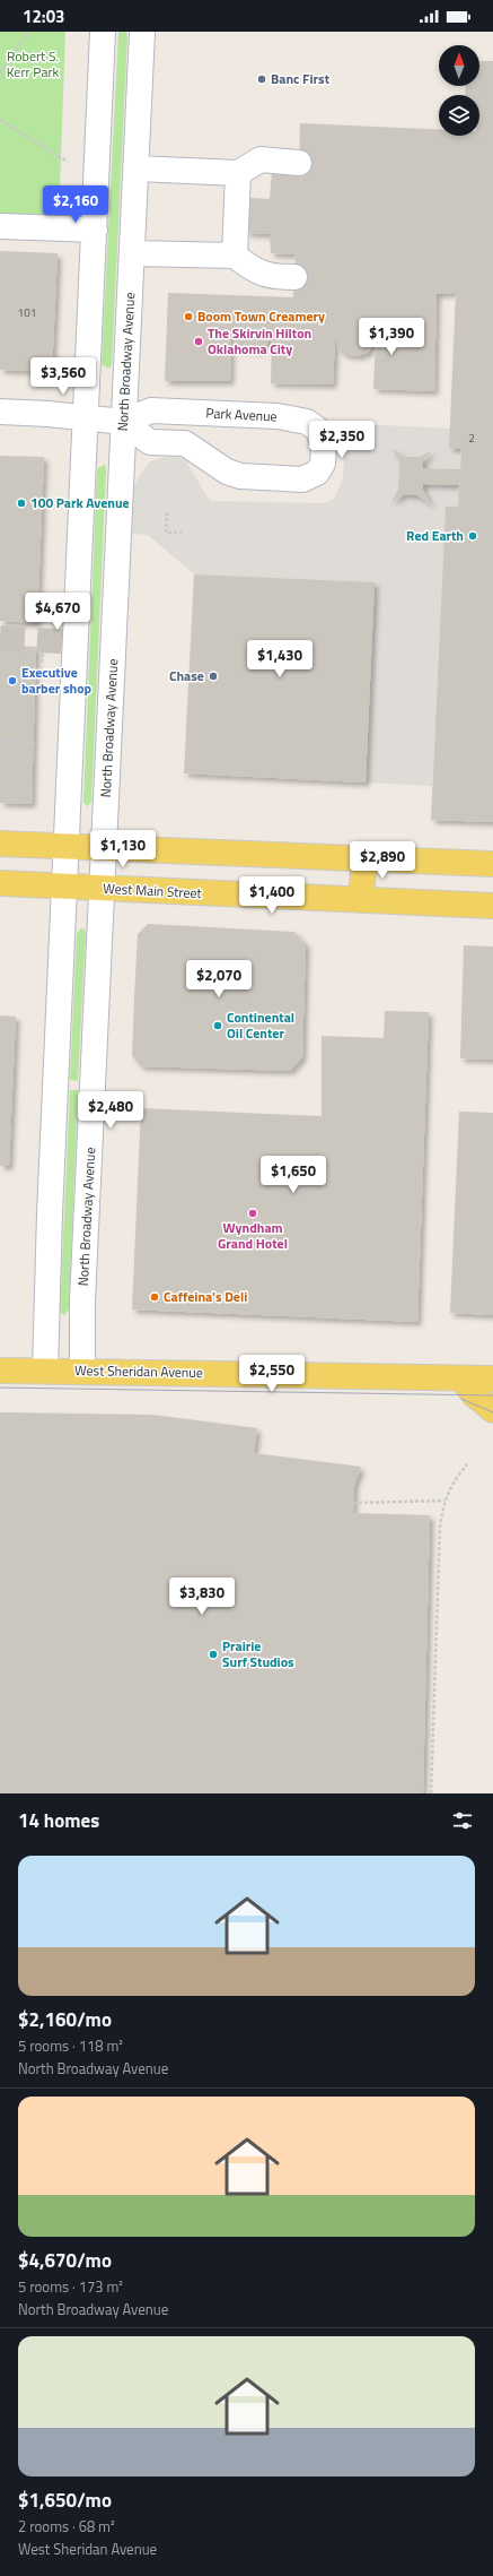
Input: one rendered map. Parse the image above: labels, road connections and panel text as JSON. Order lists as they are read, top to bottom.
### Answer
{
  "streets": {
    "main road": ["West Main Street", "West Sheridan Avenue"],
    "street": ["North Broadway Avenue", "Park Avenue"]
  },
  "crossings": [
    ["North Broadway Avenue", "Park Avenue"],
    ["North Broadway Avenue", "West Main Street"],
    ["North Broadway Avenue", "West Sheridan Avenue"]
  ],
  "parks": ["Robert S. Kerr Park"],
  "places": [
    "Banc First",
    "Boom Town Creamery",
    "The Skirvin Hilton Oklahoma City",
    "100 Park Avenue",
    "Red Earth",
    "Chase",
    "Executive barber shop",
    "Continental Oil Center",
    "Wyndham Grand Hotel",
    "Caffeina's Deli",
    "Prairie Surf Studios"
  ],
  "house_numbers": ["101", "2"],
  "north": "top",
  "page": {
    "status": "12:03",
    "price": [
      "$2,160",
      "$1,390",
      "$3,560",
      "$2,350",
      "$4,670",
      "$1,430",
      "$1,130",
      "$2,890",
      "$1,400",
      "$2,070",
      "$2,480",
      "$1,650",
      "$2,550",
      "$3,830"
    ],
    "heading": "14 homes",
    "list": [
      {
        "name": "$2,160/mo",
        "note": "5 rooms · 118 m² · North Broadway Avenue"
      },
      {
        "name": "$4,670/mo",
        "note": "5 rooms · 173 m² · North Broadway Avenue"
      },
      {
        "name": "$1,650/mo",
        "note": "2 rooms · 68 m² · West Sheridan Avenue"
      }
    ]
  }
}
